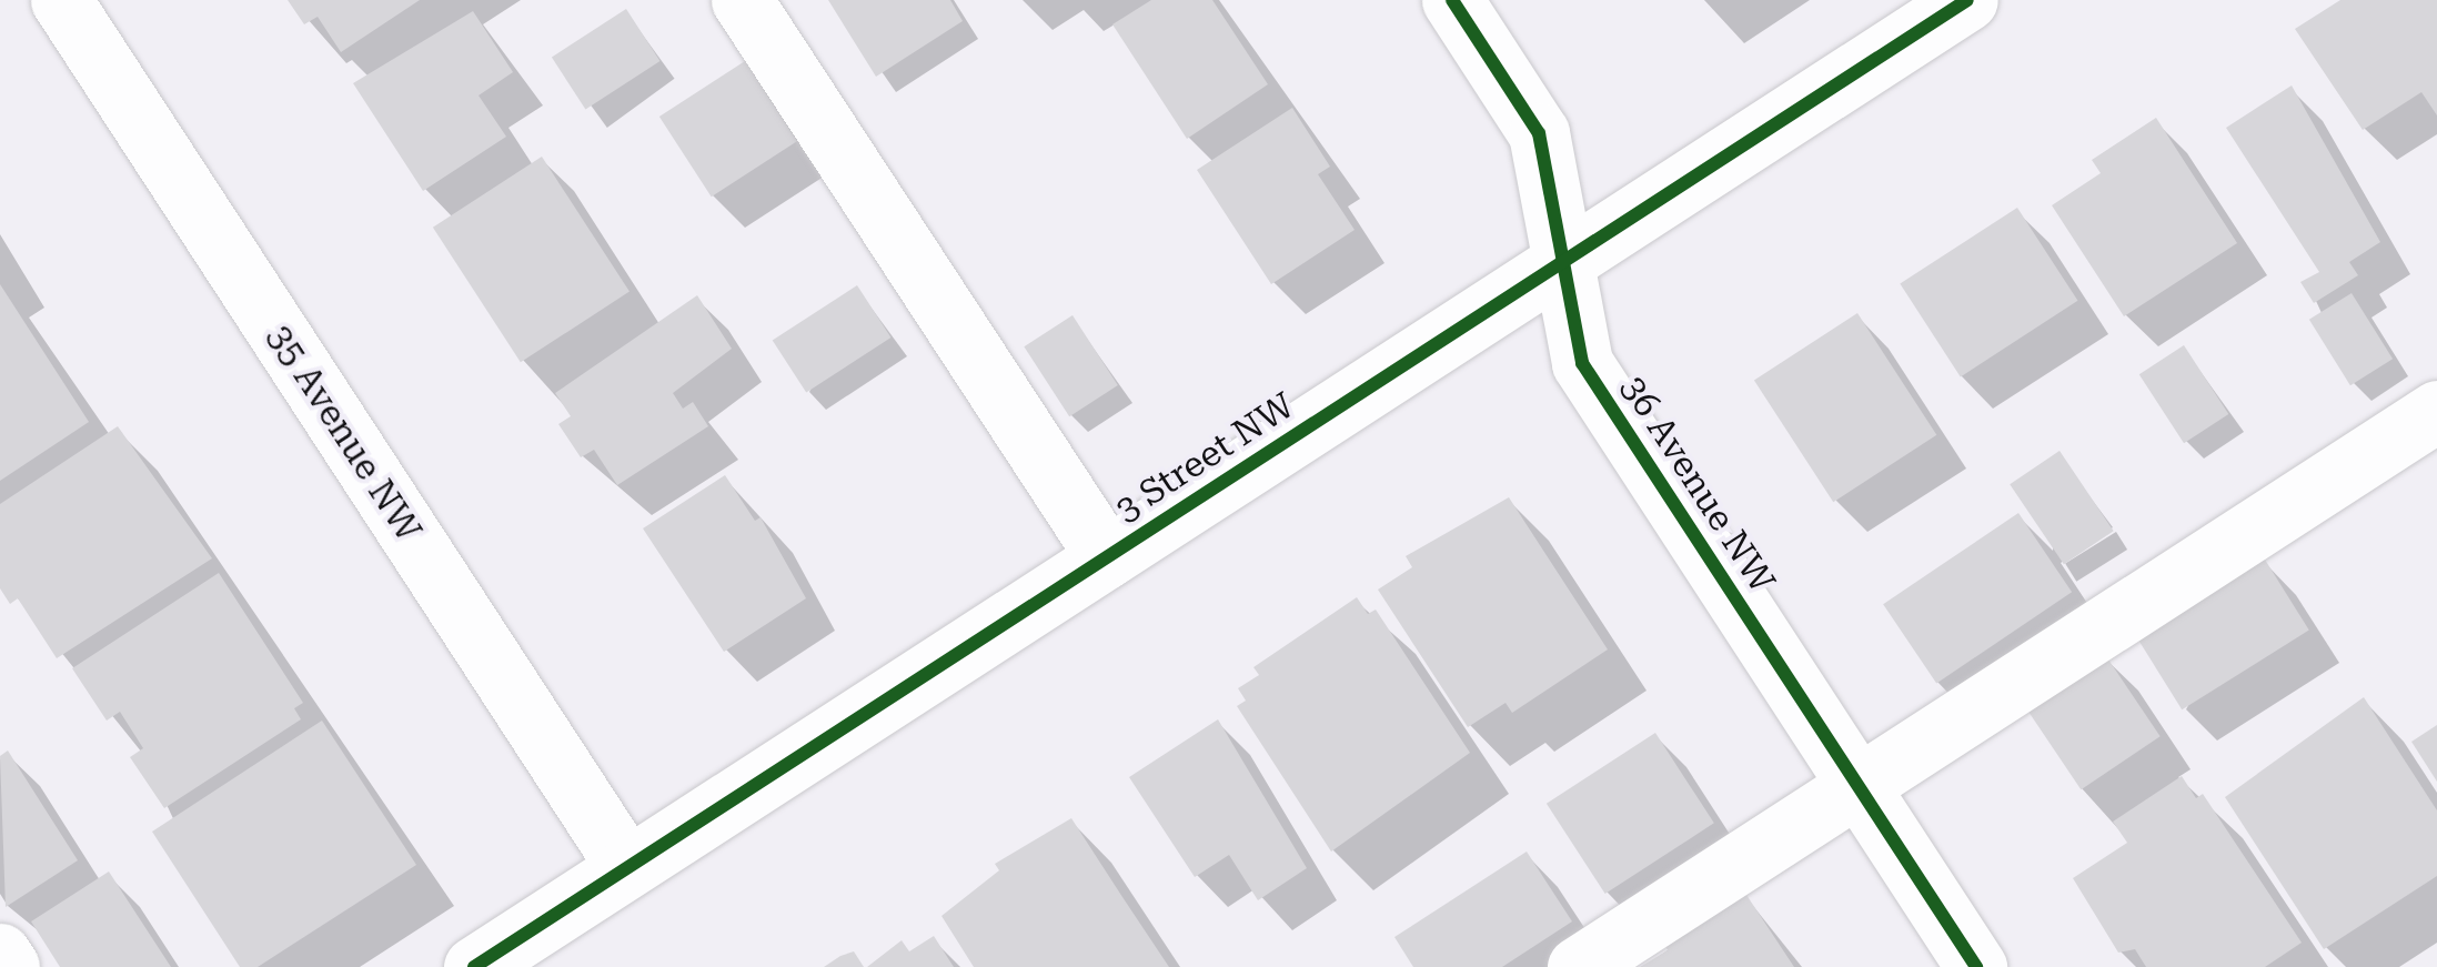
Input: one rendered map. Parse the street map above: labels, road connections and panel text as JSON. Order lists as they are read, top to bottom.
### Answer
{
  "streets": {
    "street": ["35 Avenue NW", "3 Street NW", "36 Avenue NW"]
  },
  "crossings": [
    ["35 Avenue NW", "3 Street NW"],
    ["3 Street NW", "36 Avenue NW"]
  ]
}
